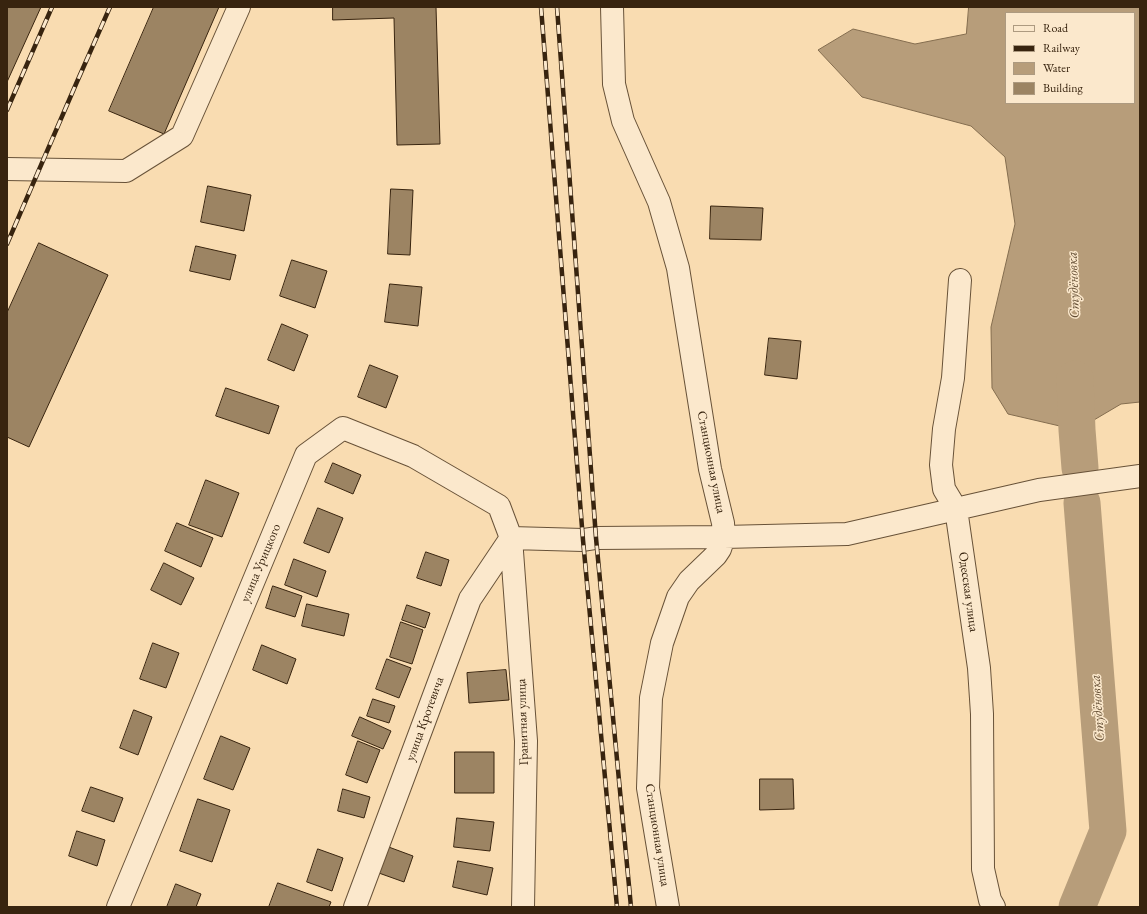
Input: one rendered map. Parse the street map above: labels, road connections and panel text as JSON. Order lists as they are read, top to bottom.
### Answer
{
  "streets": {
    "street": [
      "Станционная улица",
      "улица Урицкого",
      "Одесская улица",
      "улица Кротевича",
      "Гранитная улица"
    ]
  },
  "crossings": [
    ["улица Урицкого", "улица Кротевича"],
    ["улица Урицкого", "Гранитная улица"],
    ["улица Кротевича", "Гранитная улица"]
  ],
  "water": ["Студёновка"],
  "legend": [
    "Road",
    "Railway",
    "Water",
    "Building"
  ]
}
